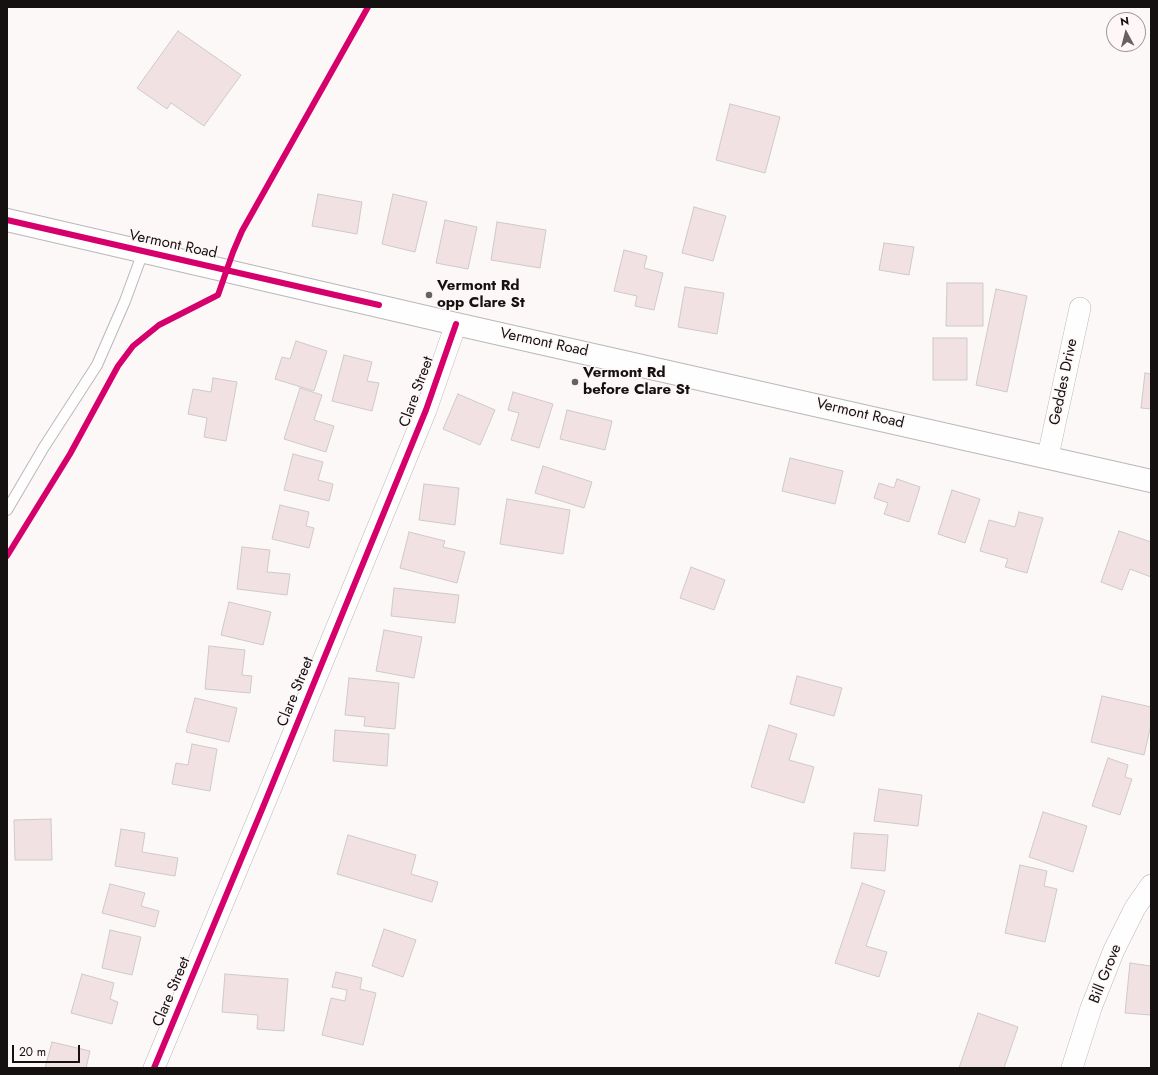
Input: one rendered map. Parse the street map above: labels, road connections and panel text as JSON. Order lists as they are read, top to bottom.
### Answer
{
  "streets": {
    "street": [
      "Vermont Road",
      "Geddes Drive",
      "Clare Street",
      "Bill Grove"
    ]
  },
  "crossings": [
    ["Vermont Road", "Geddes Drive"],
    ["Vermont Road", "Clare Street"]
  ],
  "places": ["Vermont Rd opp Clare St", "Vermont Rd before Clare St"],
  "scale_bar": "20 m",
  "north": "top"
}
